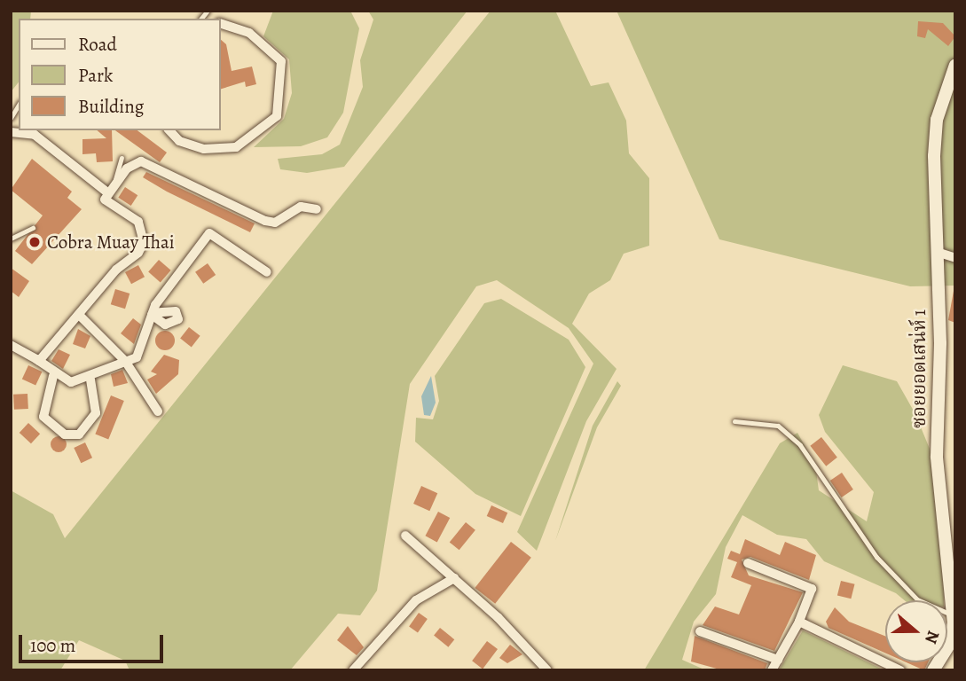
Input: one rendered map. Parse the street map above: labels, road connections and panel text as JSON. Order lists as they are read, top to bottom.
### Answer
{
  "streets": {
    "street": ["ซอยยอดเสน่ห์ 1"]
  },
  "places": ["Cobra Muay Thai"],
  "legend": ["Road", "Park", "Building"],
  "scale_bar": "100 m",
  "north": "right"
}
